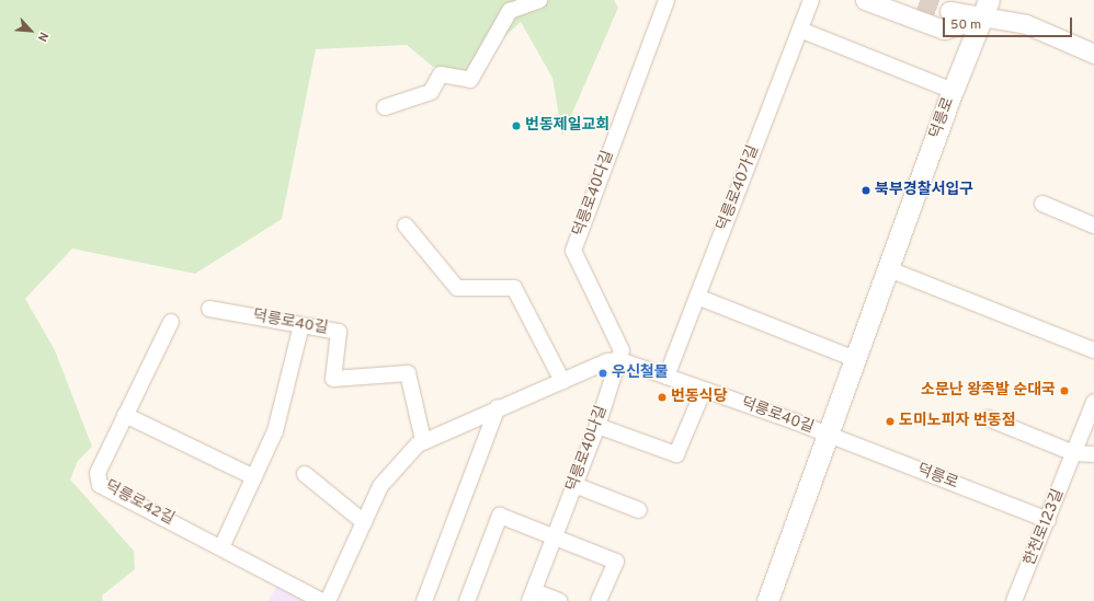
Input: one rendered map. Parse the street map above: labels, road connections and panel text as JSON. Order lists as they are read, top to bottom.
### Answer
{
  "streets": {
    "main road": ["덕릉로"],
    "street": [
      "덕릉로40가길",
      "덕릉로40다길",
      "덕릉로40길",
      "덕릉로40나길",
      "덕릉로42길",
      "한천로123길"
    ]
  },
  "crossings": [
    ["덕릉로", "덕릉로40가길"],
    ["덕릉로", "덕릉로40길"],
    ["덕릉로", "한천로123길"],
    ["덕릉로40가길", "덕릉로40길"],
    ["덕릉로40다길", "덕릉로40길"],
    ["덕릉로40다길", "덕릉로40나길"],
    ["덕릉로40길", "덕릉로40나길"]
  ],
  "places": [
    "번동제일교회",
    "북부경찰서입구",
    "우신철물",
    "소문난 왕족발 순대국",
    "번동식당",
    "도미노피자 번동점"
  ],
  "scale_bar": "50 m",
  "north": "bottom right"
}
